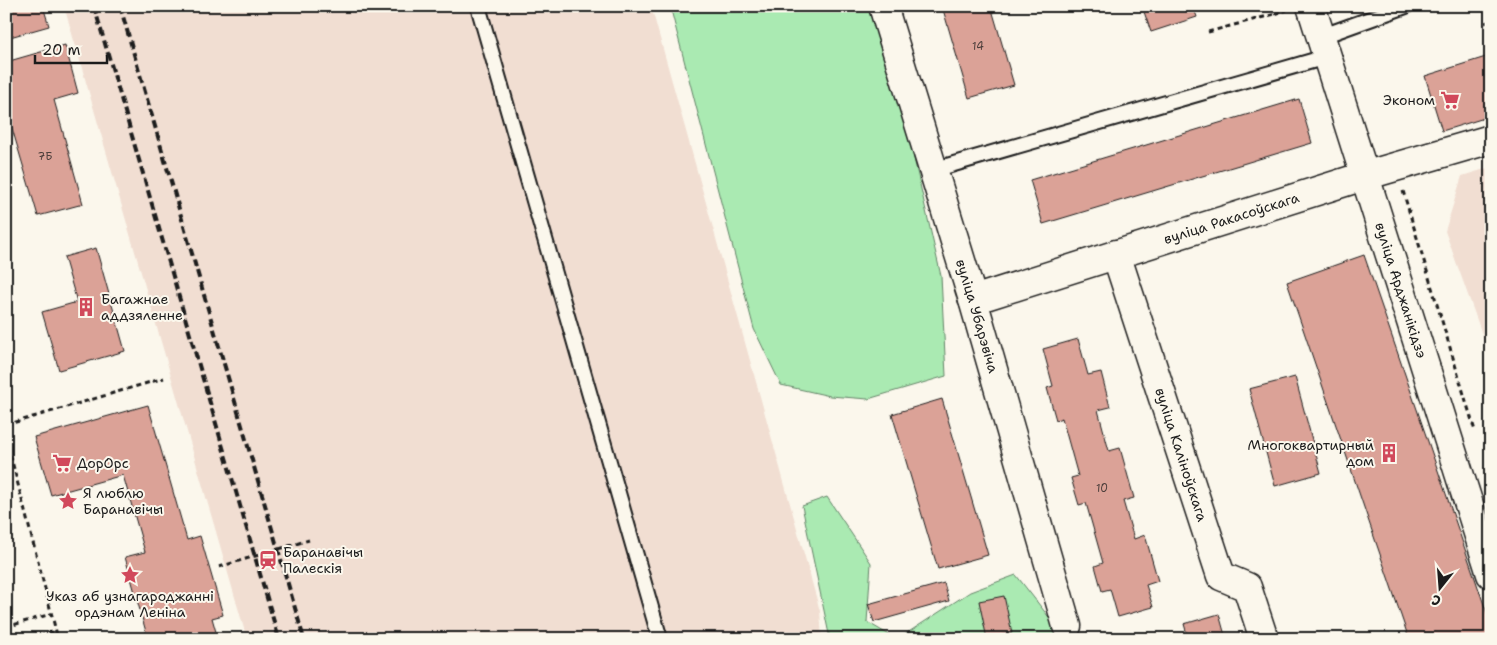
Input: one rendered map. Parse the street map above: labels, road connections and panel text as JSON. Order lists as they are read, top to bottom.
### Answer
{
  "streets": {
    "street": [
      "вуліца Ракасоўскага",
      "вуліца Арджанікідзэ",
      "вуліца Убарэвіча",
      "вуліца Каліноўскага"
    ]
  },
  "crossings": [
    ["вуліца Ракасоўскага", "вуліца Арджанікідзэ"],
    ["вуліца Ракасоўскага", "вуліца Убарэвіча"],
    ["вуліца Ракасоўскага", "вуліца Каліноўскага"]
  ],
  "places": {
    "supermarket": ["Эконом", "ДорОрс"],
    "building": ["Багажнае аддзяленне", "Многоквартирный дом"],
    "place": ["Я люблю Баранавічы", "Указ аб узнагароджанні ордэнам Леніна"],
    "station": ["Баранавічы Палескія"]
  },
  "house_numbers": ["14", "7Б", "10"],
  "scale_bar": "20 m",
  "north": "bottom"
}
